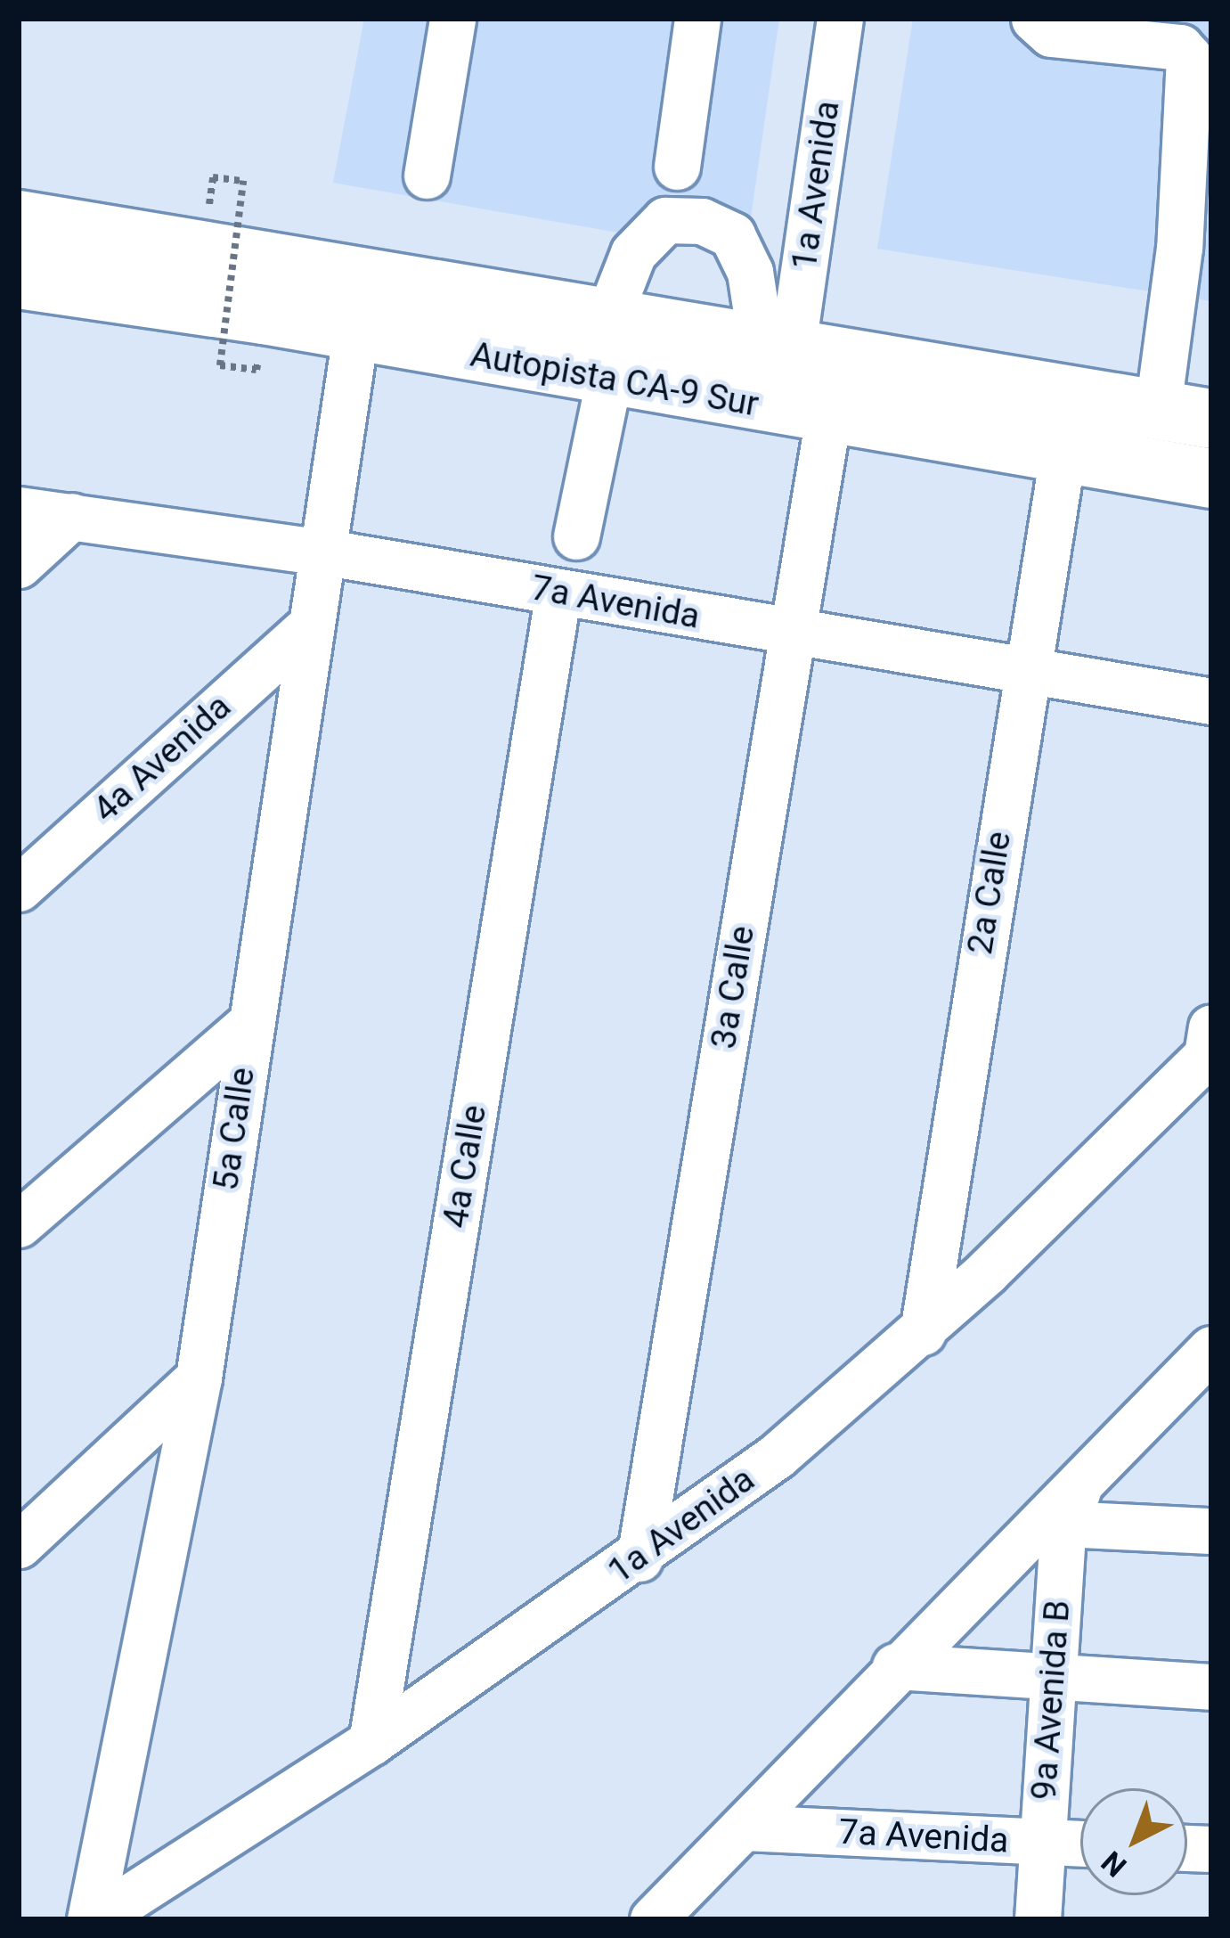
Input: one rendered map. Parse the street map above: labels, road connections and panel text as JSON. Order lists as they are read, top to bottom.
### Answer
{
  "streets": {
    "highway": ["Autopista CA-9 Sur"],
    "street": [
      "1a Avenida",
      "7a Avenida",
      "4a Avenida",
      "2a Calle",
      "3a Calle",
      "5a Calle",
      "4a Calle",
      "9a Avenida B"
    ]
  },
  "crossings": [
    ["1a Avenida", "Autopista CA-9 Sur"],
    ["1a Avenida", "2a Calle"],
    ["1a Avenida", "3a Calle"],
    ["1a Avenida", "5a Calle"],
    ["1a Avenida", "4a Calle"],
    ["Autopista CA-9 Sur", "2a Calle"],
    ["Autopista CA-9 Sur", "3a Calle"],
    ["Autopista CA-9 Sur", "5a Calle"],
    ["7a Avenida", "2a Calle"],
    ["7a Avenida", "3a Calle"],
    ["7a Avenida", "5a Calle"],
    ["7a Avenida", "4a Calle"],
    ["7a Avenida", "9a Avenida B"],
    ["4a Avenida", "5a Calle"]
  ],
  "north": "bottom left"
}
